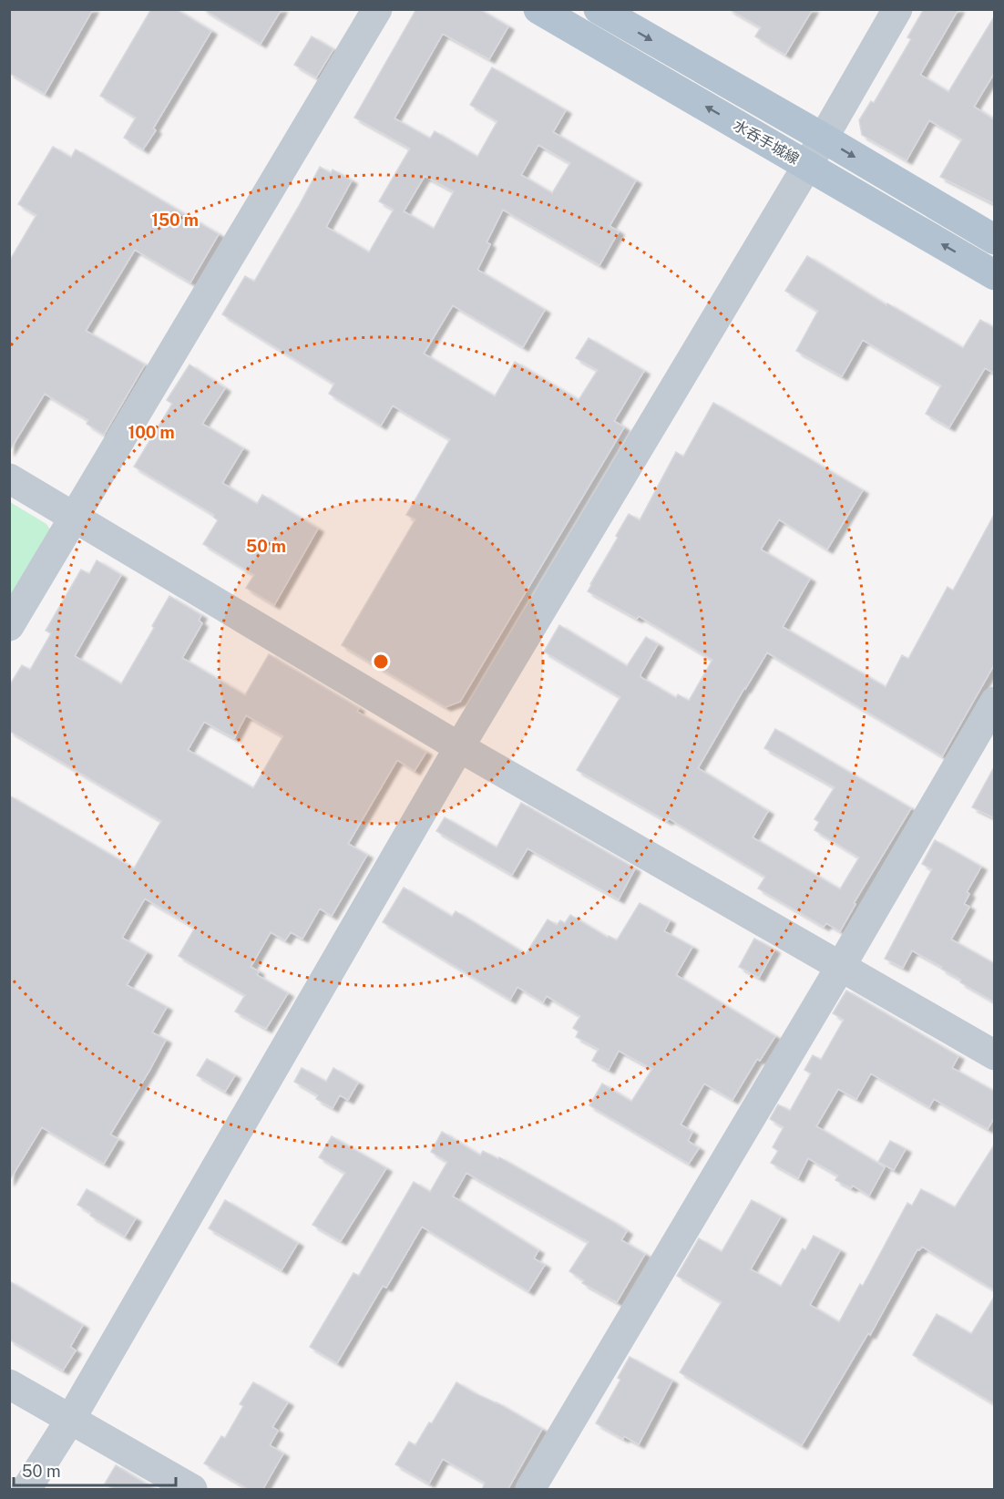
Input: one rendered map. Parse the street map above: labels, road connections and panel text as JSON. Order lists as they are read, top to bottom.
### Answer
{
  "streets": {
    "main road": ["水呑手城線"]
  },
  "scale_bar": "50 m",
  "rings": ["150 m", "100 m", "50 m"]
}
